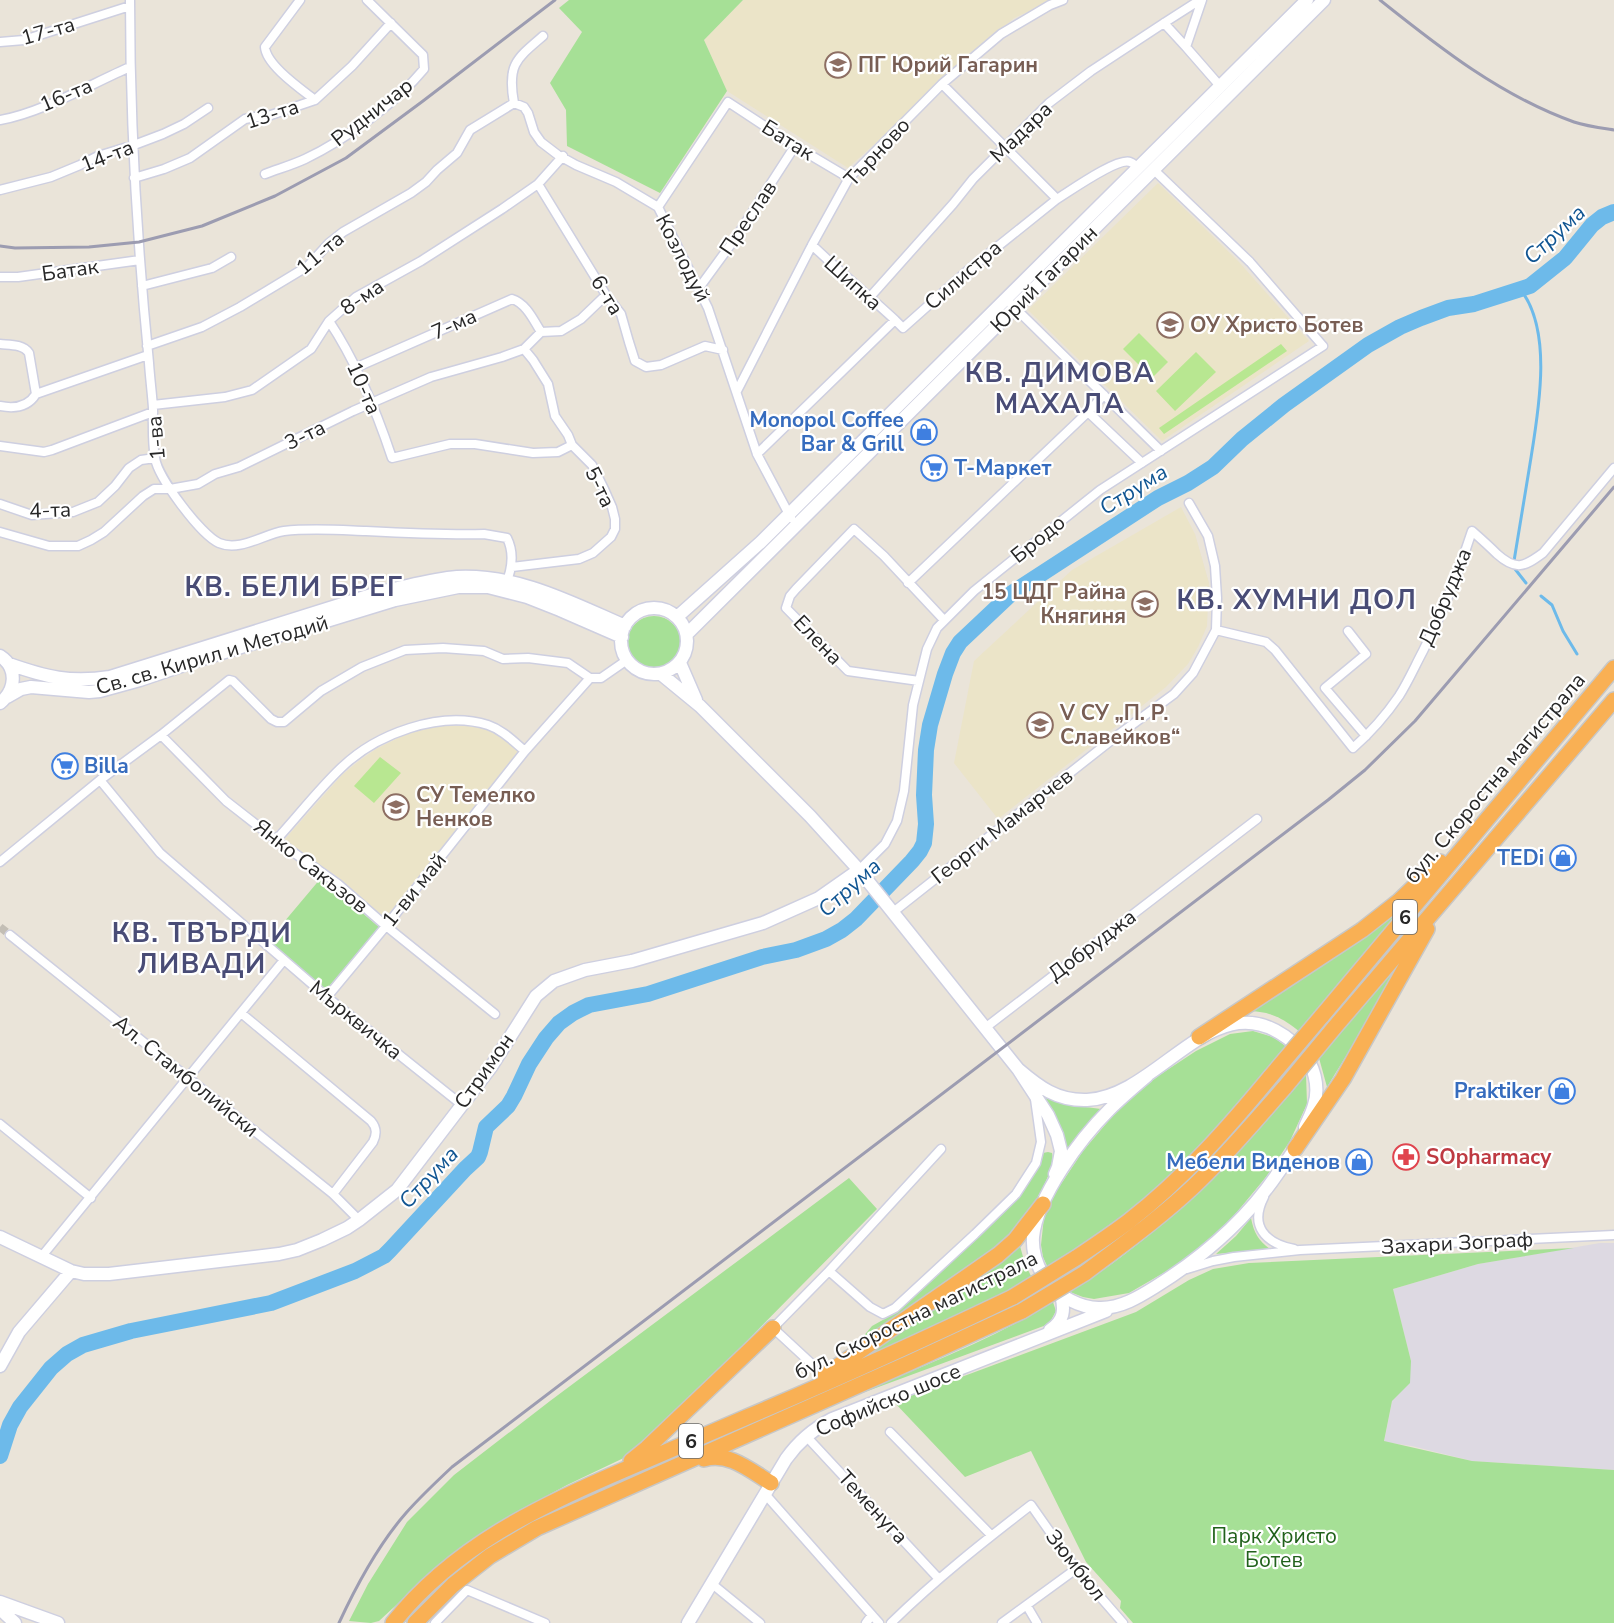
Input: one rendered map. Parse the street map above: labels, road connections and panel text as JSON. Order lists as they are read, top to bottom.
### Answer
{
  "streets": {
    "highway": ["бул. Скоростна магистрала", "6"],
    "main road": [
      "Юрий Гагарин",
      "Св. св. Кирил и Методий",
      "Стримон",
      "Софийско шосе"
    ],
    "street": [
      "17-та",
      "16-та",
      "Рудничар",
      "13-та",
      "Мадара",
      "Батак",
      "Търново",
      "14-та",
      "Преслав",
      "11-та",
      "Козлодуй",
      "Силистра",
      "Шипка",
      "6-та",
      "8-ма",
      "7-ма",
      "10-та",
      "3-та",
      "1-ва",
      "5-та",
      "4-та",
      "Бродо",
      "Добруджа",
      "Елена",
      "Георги Мамарчев",
      "Янко Сакъзов",
      "1-ви май",
      "Мърквичка",
      "Ал. Стамболийски",
      "Захари Зограф",
      "Теменуга",
      "Зюмбюл"
    ]
  },
  "crossings": [
    ["17-та", "1-ва"],
    ["16-та", "1-ва"],
    ["Рудничар", "13-та"],
    ["13-та", "1-ва"],
    ["Мадара", "Шипка"],
    ["Батак", "Търново"],
    ["Батак", "Преслав"],
    ["Батак", "Козлодуй"],
    ["Батак", "1-ва"],
    ["Търново", "Козлодуй"],
    ["Търново", "Шипка"],
    ["14-та", "1-ва"],
    ["Преслав", "Козлодуй"],
    ["11-та", "Козлодуй"],
    ["11-та", "1-ва"],
    ["Козлодуй", "Юрий Гагарин"],
    ["Козлодуй", "6-та"],
    ["Козлодуй", "8-ма"],
    ["Силистра", "Шипка"],
    ["Юрий Гагарин", "Бродо"],
    ["Юрий Гагарин", "Св. св. Кирил и Методий"],
    ["Юрий Гагарин", "1-ви май"],
    ["6-та", "8-ма"],
    ["8-ма", "10-та"],
    ["8-ма", "1-ва"],
    ["7-ма", "10-та"],
    ["7-ма", "3-та"],
    ["10-та", "3-та"],
    ["10-та", "5-та"],
    ["3-та", "1-ва"],
    ["3-та", "5-та"],
    ["1-ва", "5-та"],
    ["1-ва", "4-та"],
    ["1-ва", "Св. св. Кирил и Методий"],
    ["Бродо", "Елена"],
    ["Бродо", "Стримон"],
    ["Св. св. Кирил и Методий", "1-ви май"],
    ["Янко Сакъзов", "1-ви май"],
    ["1-ви май", "Мърквичка"],
    ["Мърквичка", "Стримон"],
    ["Стримон", "Ал. Стамболийски"],
    ["Захари Зограф", "Софийско шосе"],
    ["Софийско шосе", "Теменуга"]
  ],
  "districts": [
    "КВ. ДИМОВА МАХАЛА",
    "КВ. БЕЛИ БРЕГ",
    "КВ. ХУМНИ ДОЛ",
    "КВ. ТВЪРДИ ЛИВАДИ"
  ],
  "water": ["Струма"],
  "parks": ["Парк Христо Ботев"],
  "places": {
    "school or university": [
      "ПГ Юрий Гагарин",
      "ОУ Христо Ботев",
      "15 ЦДГ Райна Княгиня",
      "V СУ „П. Р. Славейков“",
      "СУ Темелко Ненков"
    ],
    "shop": [
      "Monopol Coffee Bar & Grill",
      "TEDi",
      "Praktiker",
      "Мебели Виденов"
    ],
    "supermarket": ["Т-Маркет", "Billa"],
    "pharmacy": ["SOpharmacy"]
  }
}
